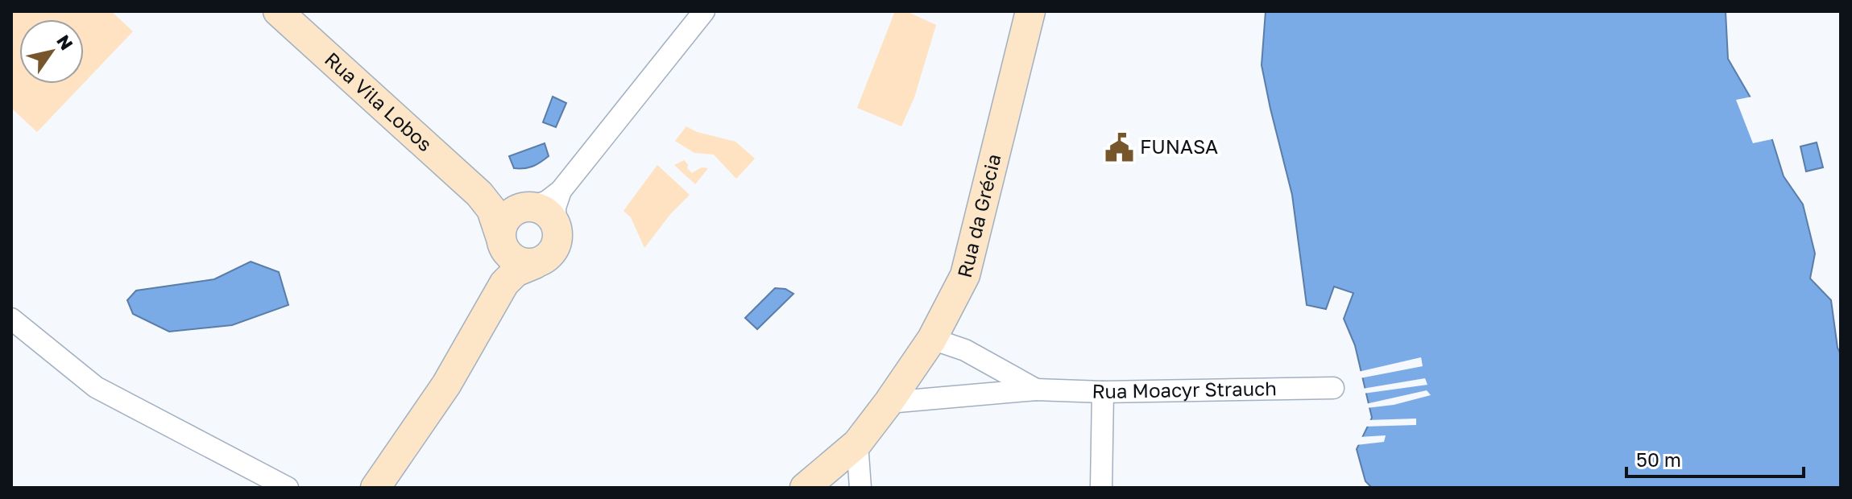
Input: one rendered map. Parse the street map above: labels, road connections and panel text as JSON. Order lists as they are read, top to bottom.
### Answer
{
  "streets": {
    "street": ["Rua Vila Lobos", "Rua da Grécia", "Rua Moacyr Strauch"]
  },
  "crossings": [
    ["Rua da Grécia", "Rua Moacyr Strauch"]
  ],
  "places": {
    "public building": ["FUNASA"]
  },
  "scale_bar": "50 m",
  "north": "top right"
}
